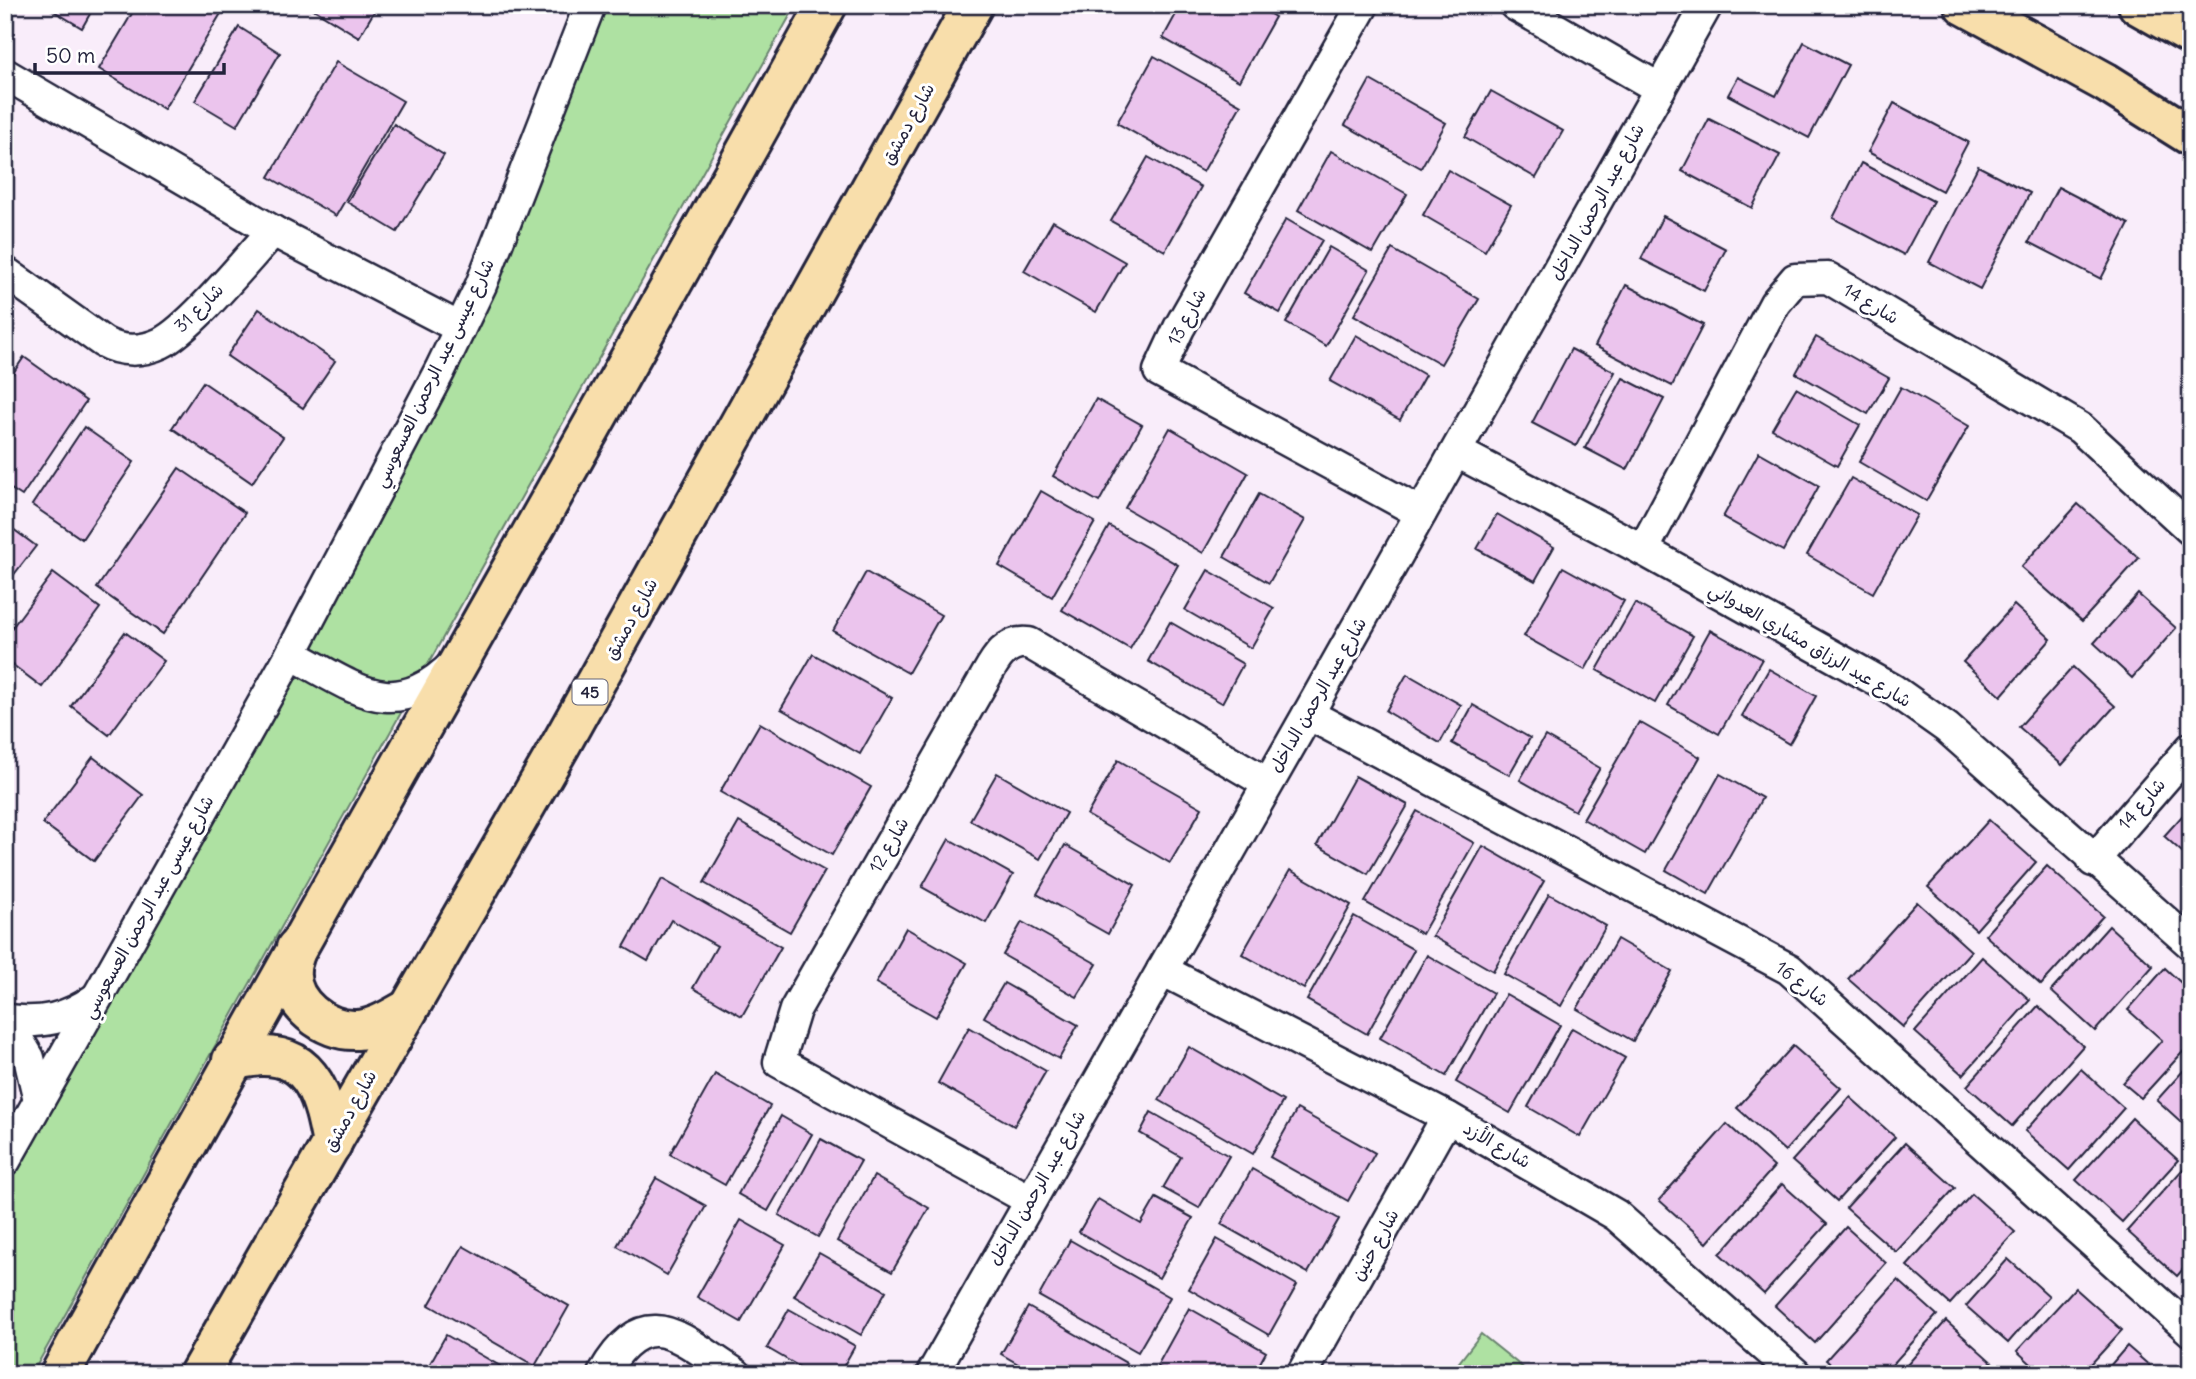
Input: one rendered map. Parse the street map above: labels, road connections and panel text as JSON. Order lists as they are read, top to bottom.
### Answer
{
  "streets": {
    "main road": ["شارع دمشق", "45"],
    "street": [
      "شارع عبد الرحمن الداخل",
      "شارع 14",
      "شارع 31",
      "شارع 13",
      "شارع عيسى عبد الرحمن العسعوسي",
      "شارع عبد الرزاق مشاري العدواني",
      "شارع 12",
      "شارع 16",
      "شارع الأزد",
      "شارع حنين"
    ]
  },
  "crossings": [
    ["شارع عبد الرحمن الداخل", "شارع 13"],
    ["شارع عبد الرحمن الداخل", "شارع عبد الرزاق مشاري العدواني"],
    ["شارع عبد الرحمن الداخل", "شارع 12"],
    ["شارع عبد الرحمن الداخل", "شارع 16"],
    ["شارع عبد الرحمن الداخل", "شارع الأزد"],
    ["شارع 14", "شارع عبد الرزاق مشاري العدواني"],
    ["شارع الأزد", "شارع حنين"]
  ],
  "scale_bar": "50 m"
}
